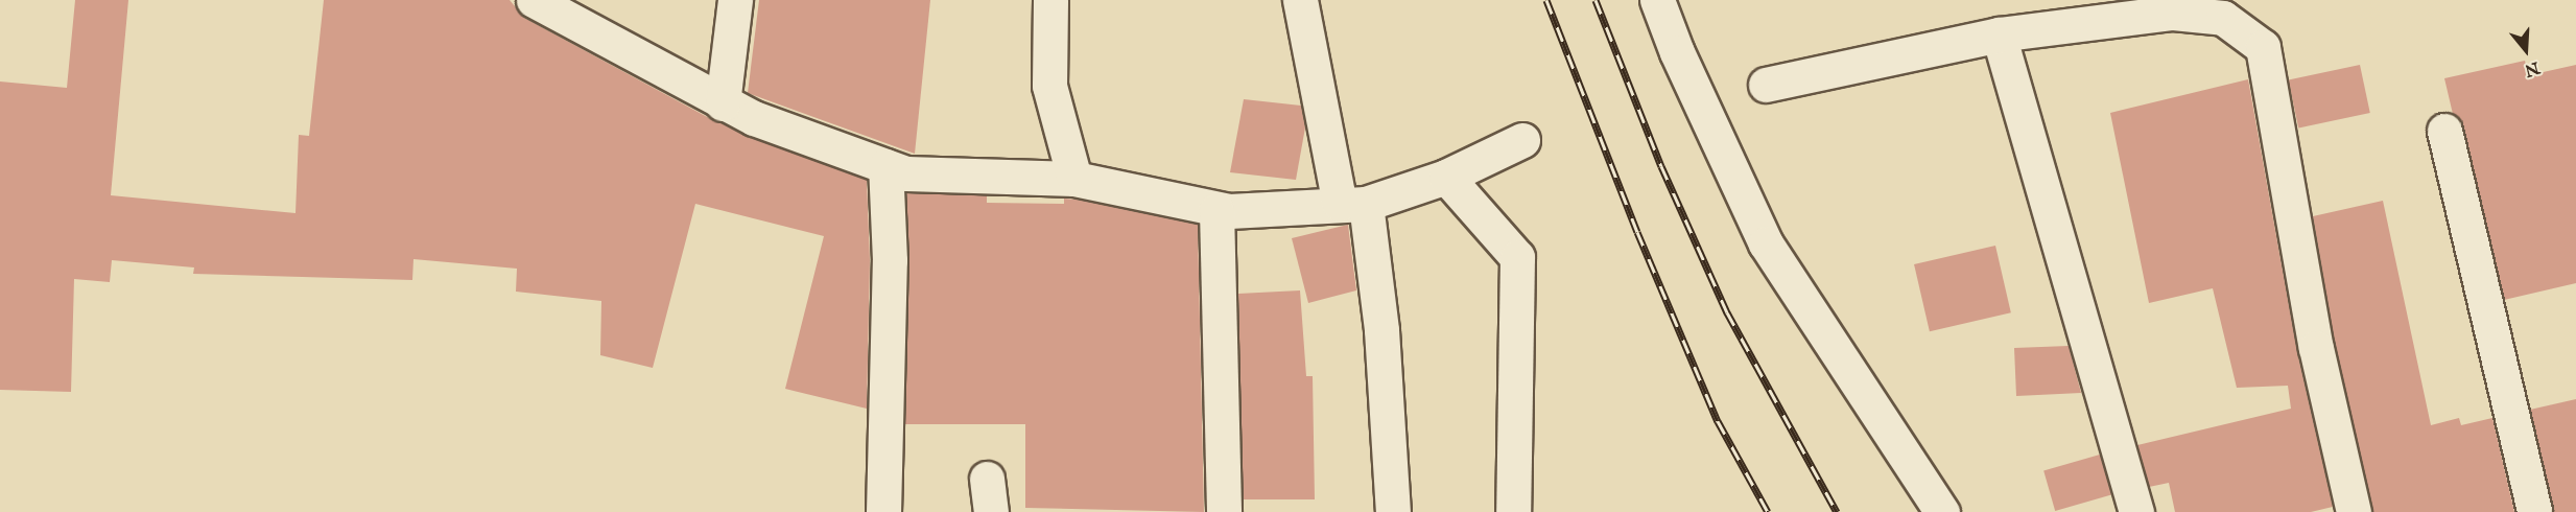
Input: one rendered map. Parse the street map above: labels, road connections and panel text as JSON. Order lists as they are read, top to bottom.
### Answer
{
  "north": "bottom"
}
